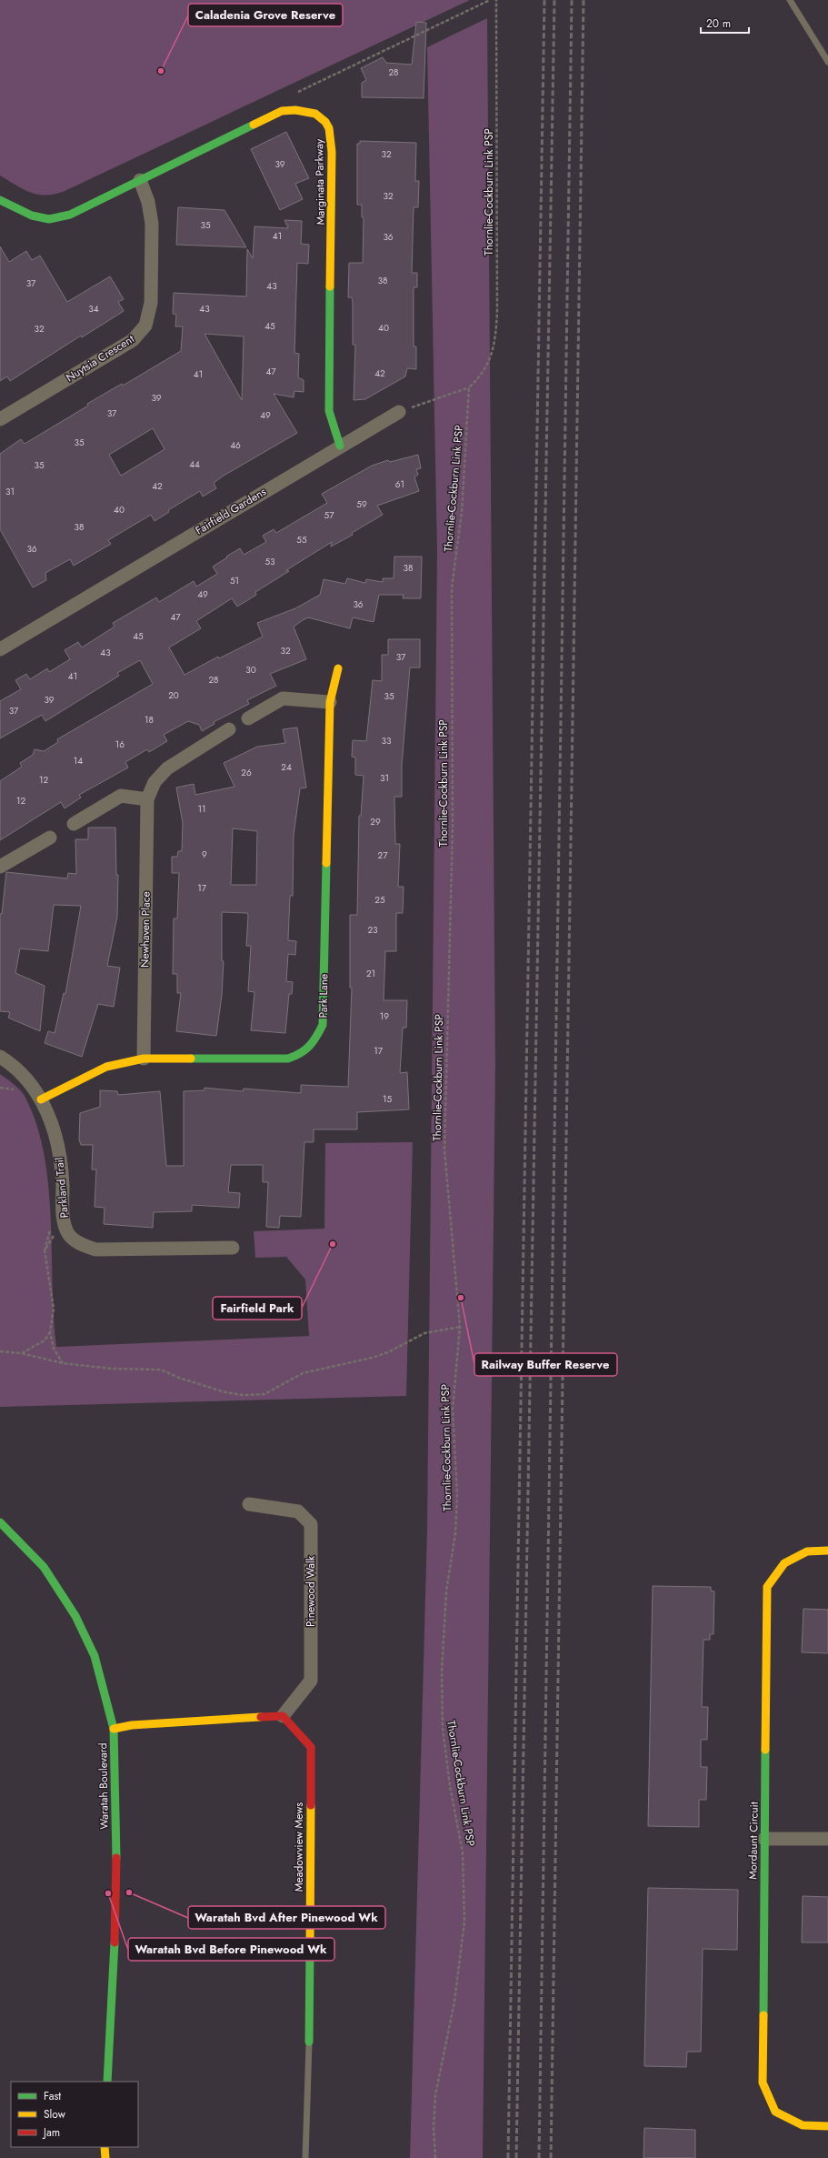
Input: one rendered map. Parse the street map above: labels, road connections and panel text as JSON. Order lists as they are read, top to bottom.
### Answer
{
  "streets": {
    "street": [
      "Marginata Parkway",
      "Nuytsia Crescent",
      "Fairfield Gardens",
      "Newhaven Place",
      "Park Lane",
      "Parkland Trail",
      "Pinewood Walk",
      "Waratah Boulevard",
      "Mordaunt Circuit",
      "Meadowview Mews"
    ],
    "path": ["Thornlie-Cockburn Link PSP"]
  },
  "crossings": [
    ["Marginata Parkway", "Nuytsia Crescent"],
    ["Marginata Parkway", "Fairfield Gardens"],
    ["Newhaven Place", "Park Lane"],
    ["Park Lane", "Parkland Trail"],
    ["Pinewood Walk", "Meadowview Mews"]
  ],
  "places": [
    "Caladenia Grove Reserve",
    "Fairfield Park",
    "Railway Buffer Reserve",
    "Waratah Bvd After Pinewood Wk",
    "Waratah Bvd Before Pinewood Wk"
  ],
  "house_numbers": [
    "28",
    "32",
    "39",
    "32",
    "35",
    "41",
    "36",
    "38",
    "37",
    "43",
    "34",
    "43",
    "45",
    "40",
    "32",
    "47",
    "42",
    "41",
    "39",
    "37",
    "49",
    "35",
    "46",
    "44",
    "35",
    "61",
    "42",
    "31",
    "59",
    "40",
    "57",
    "38",
    "55",
    "36",
    "53",
    "38",
    "51",
    "49",
    "36",
    "47",
    "45",
    "32",
    "43",
    "37",
    "30",
    "41",
    "28",
    "20",
    "35",
    "39",
    "37",
    "18",
    "33",
    "16",
    "14",
    "24",
    "26",
    "31",
    "12",
    "12",
    "11",
    "29",
    "9",
    "27",
    "17",
    "25",
    "23",
    "21",
    "19",
    "17",
    "15"
  ],
  "legend": ["Fast", "Slow", "Jam"],
  "scale_bar": "20 m"
}
